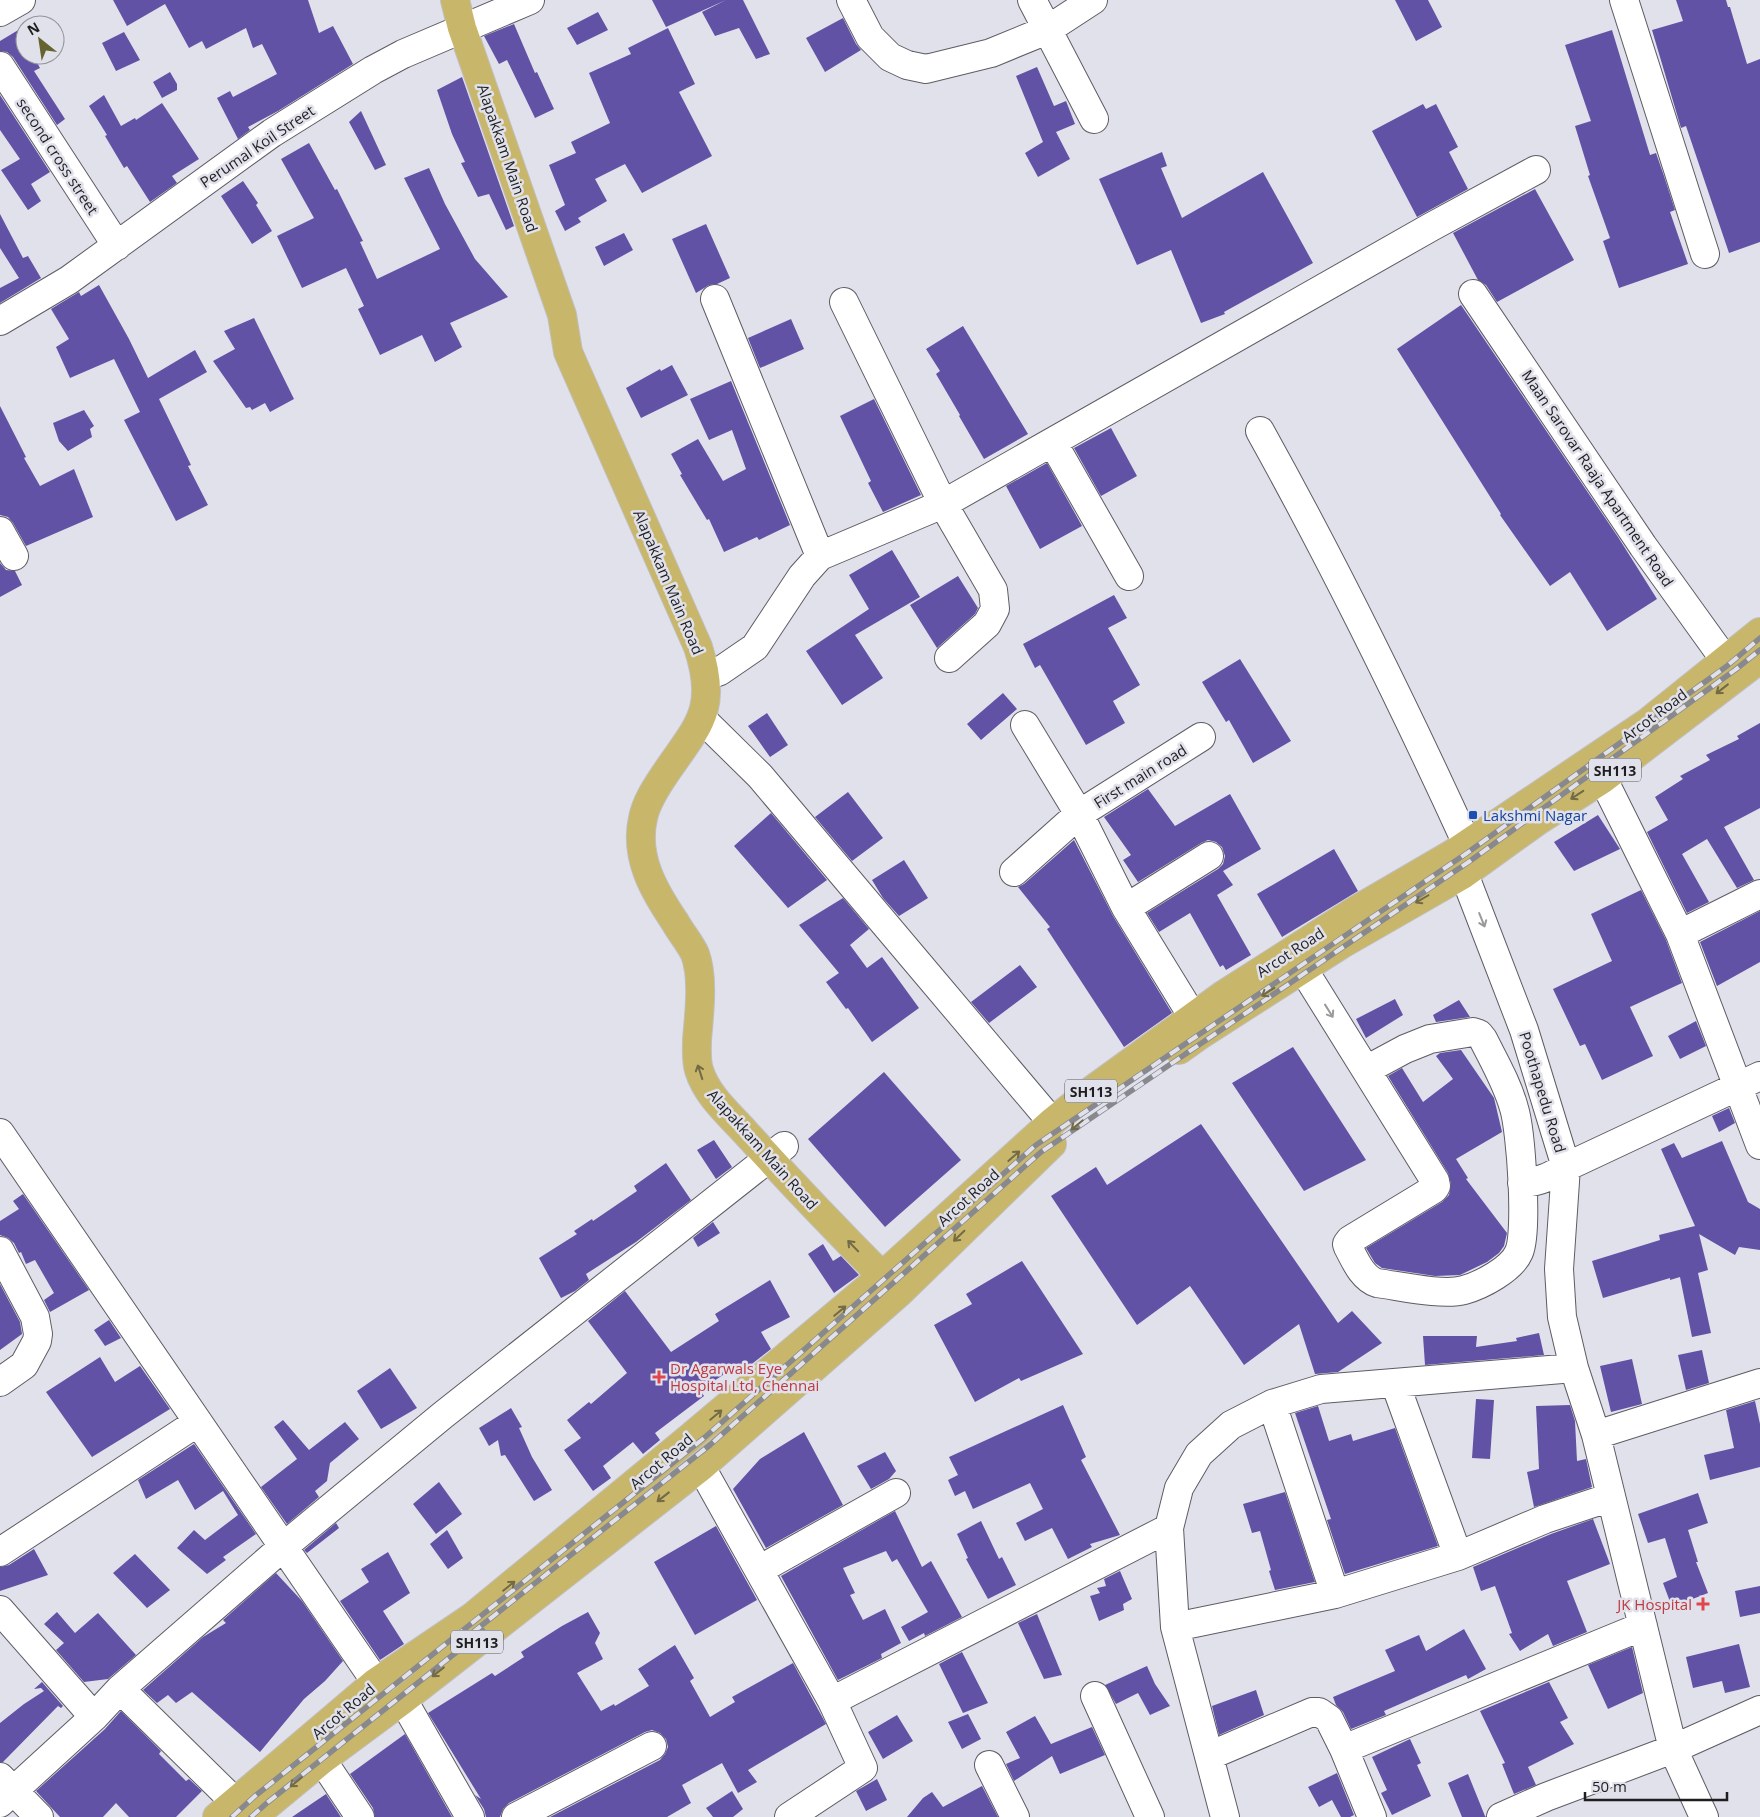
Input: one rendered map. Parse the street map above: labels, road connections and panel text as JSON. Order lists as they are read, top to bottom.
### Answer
{
  "streets": {
    "main road": ["Alapakkam Main Road", "Arcot Road", "SH113"],
    "street": [
      "Perumal Koil Street",
      "second cross street",
      "Maan Sarovar Raaja Apartment Road",
      "First main road",
      "Poothapedu Road"
    ]
  },
  "crossings": [
    ["Perumal Koil Street", "second cross street"],
    ["Perumal Koil Street", "Alapakkam Main Road"],
    ["Alapakkam Main Road", "Arcot Road"],
    ["Maan Sarovar Raaja Apartment Road", "Arcot Road"],
    ["Arcot Road", "First main road"],
    ["Arcot Road", "Poothapedu Road"]
  ],
  "places": {
    "transit": ["Lakshmi Nagar"],
    "health": ["Dr Agarwals Eye Hospital Ltd, Chennai", "JK Hospital"]
  },
  "scale_bar": "50 m",
  "north": "top left"
}
